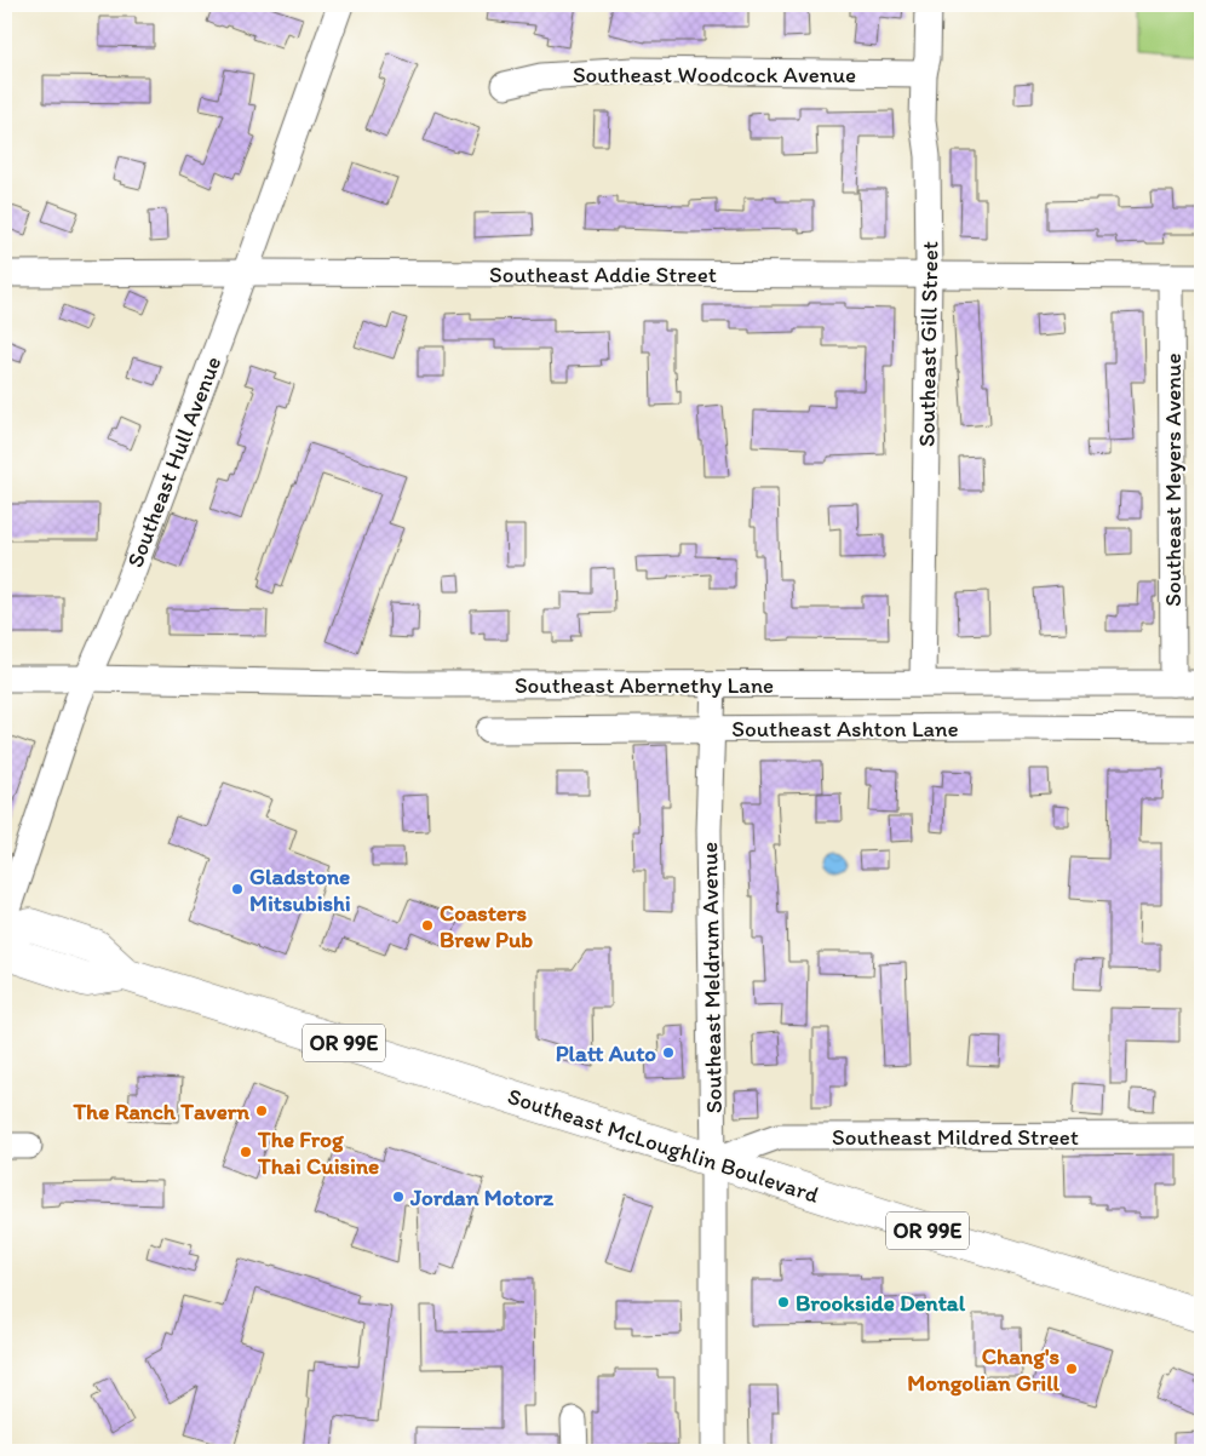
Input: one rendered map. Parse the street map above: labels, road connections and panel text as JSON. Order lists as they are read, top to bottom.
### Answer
{
  "streets": {
    "main road": ["OR 99E", "Southeast McLoughlin Boulevard"],
    "street": [
      "Southeast Woodcock Avenue",
      "Southeast Addie Street",
      "Southeast Gill Street",
      "Southeast Hull Avenue",
      "Southeast Meyers Avenue",
      "Southeast Abernethy Lane",
      "Southeast Ashton Lane",
      "Southeast Meldrum Avenue",
      "Southeast Mildred Street"
    ]
  },
  "crossings": [
    ["Southeast Woodcock Avenue", "Southeast Gill Street"],
    ["Southeast Addie Street", "Southeast Gill Street"],
    ["Southeast Addie Street", "Southeast Hull Avenue"],
    ["Southeast Addie Street", "Southeast Meyers Avenue"],
    ["Southeast Gill Street", "Southeast Abernethy Lane"],
    ["Southeast Hull Avenue", "Southeast Abernethy Lane"],
    ["Southeast Meyers Avenue", "Southeast Abernethy Lane"],
    ["Southeast Abernethy Lane", "Southeast Meldrum Avenue"],
    ["Southeast Ashton Lane", "Southeast Meldrum Avenue"],
    ["Southeast Meldrum Avenue", "Southeast Mildred Street"],
    ["Southeast Meldrum Avenue", "Southeast McLoughlin Boulevard"],
    ["Southeast Mildred Street", "Southeast McLoughlin Boulevard"]
  ],
  "places": [
    "Gladstone Mitsubishi",
    "Coasters Brew Pub",
    "Platt Auto",
    "The Ranch Tavern",
    "The Frog Thai Cuisine",
    "Jordan Motorz",
    "Brookside Dental",
    "Chang's Mongolian Grill"
  ]
}
